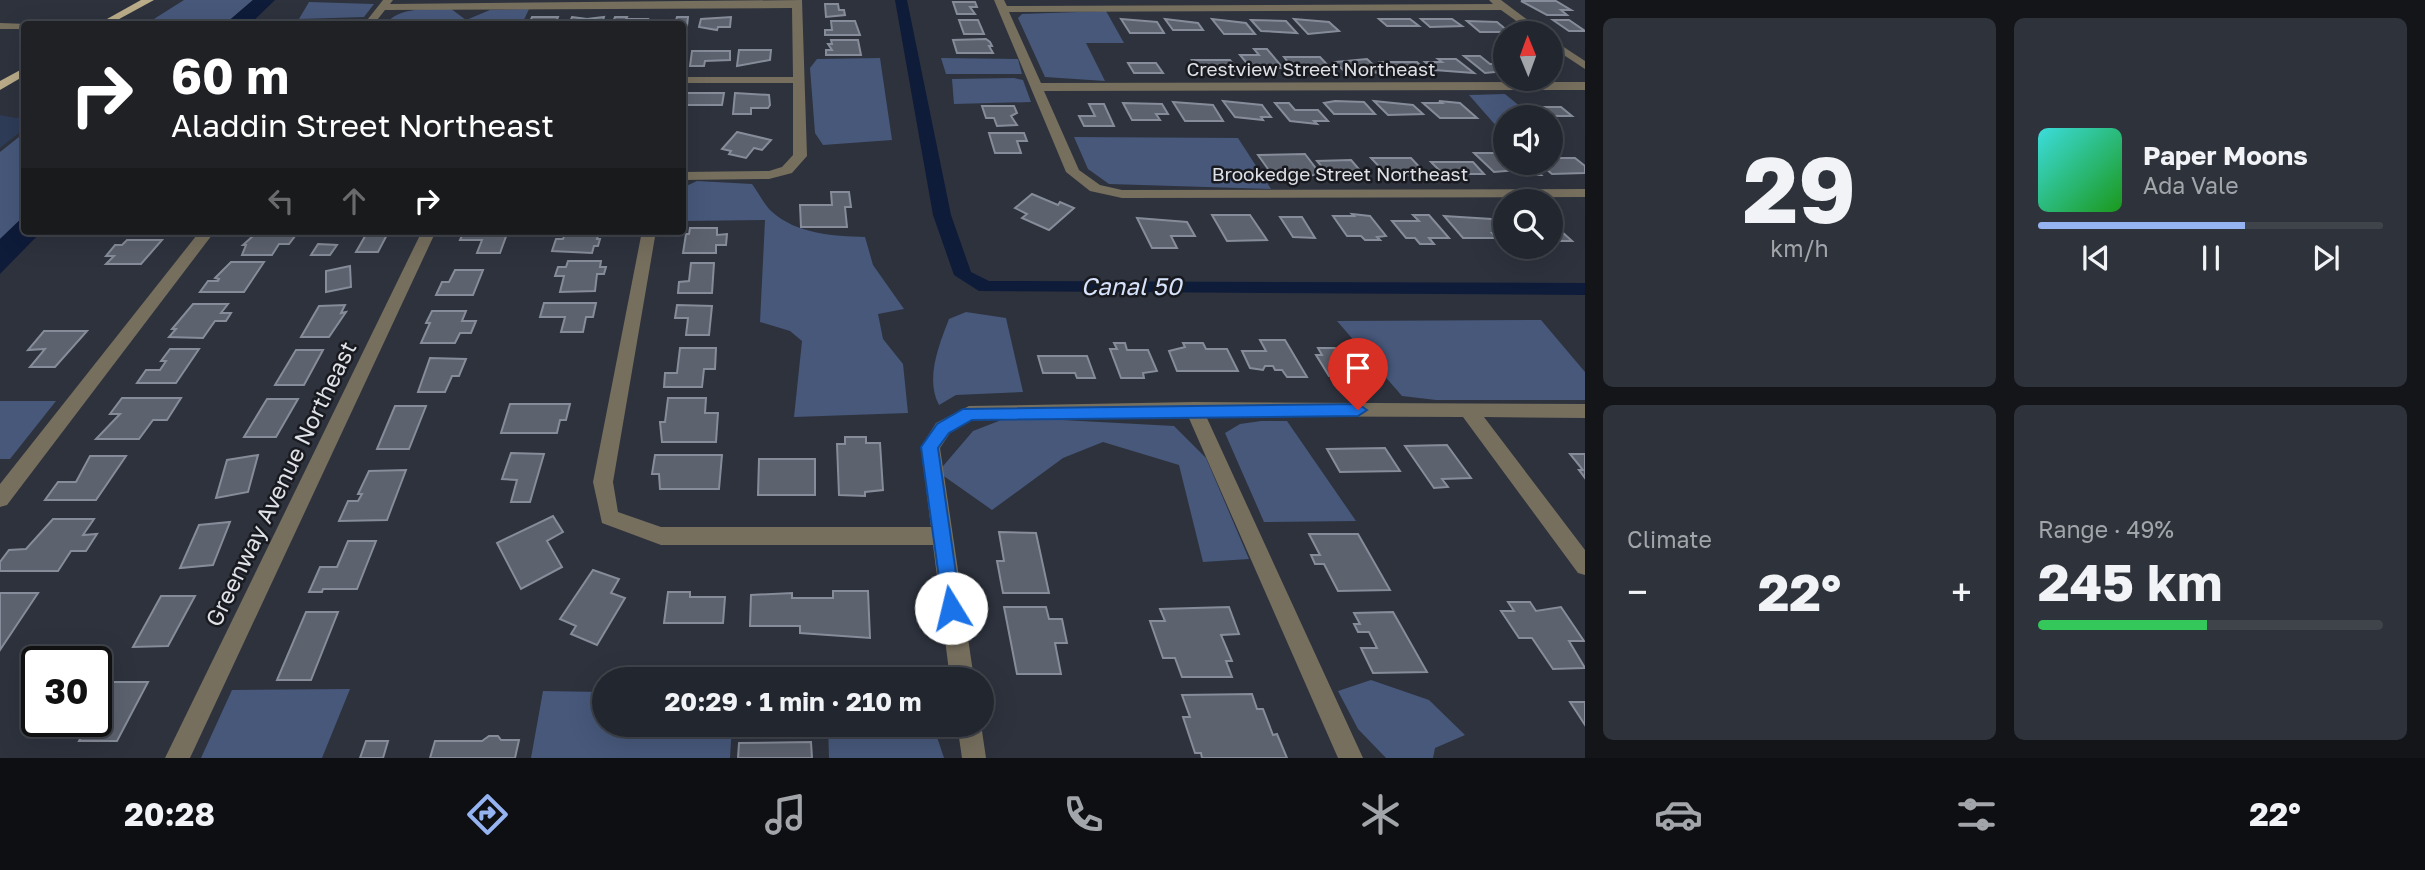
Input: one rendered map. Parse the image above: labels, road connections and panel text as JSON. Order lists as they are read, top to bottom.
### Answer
{
  "streets": {
    "street": ["Crestview Street Northeast", "Brookedge Street Northeast", "Greenway Avenue Northeast"]
  },
  "crossings": [
    ["Crestview Street Northeast", "Brookedge Street Northeast"]
  ],
  "water": ["Canal 50"],
  "north": "top",
  "page": {
    "tile": [
      ["29", "km/h"],
      "Climate",
      ["Range · 49%", "245 km"]
    ],
    "turn": ["60 m", "Aladdin Street Northeast"],
    "song": ["Paper Moons", "Ada Vale"],
    "heat": ["−", "22°", "+"],
    "limit": "30",
    "trip": "20:29 · 1 min · 210 m",
    "tabs": ["20:28", "22°"]
  }
}
